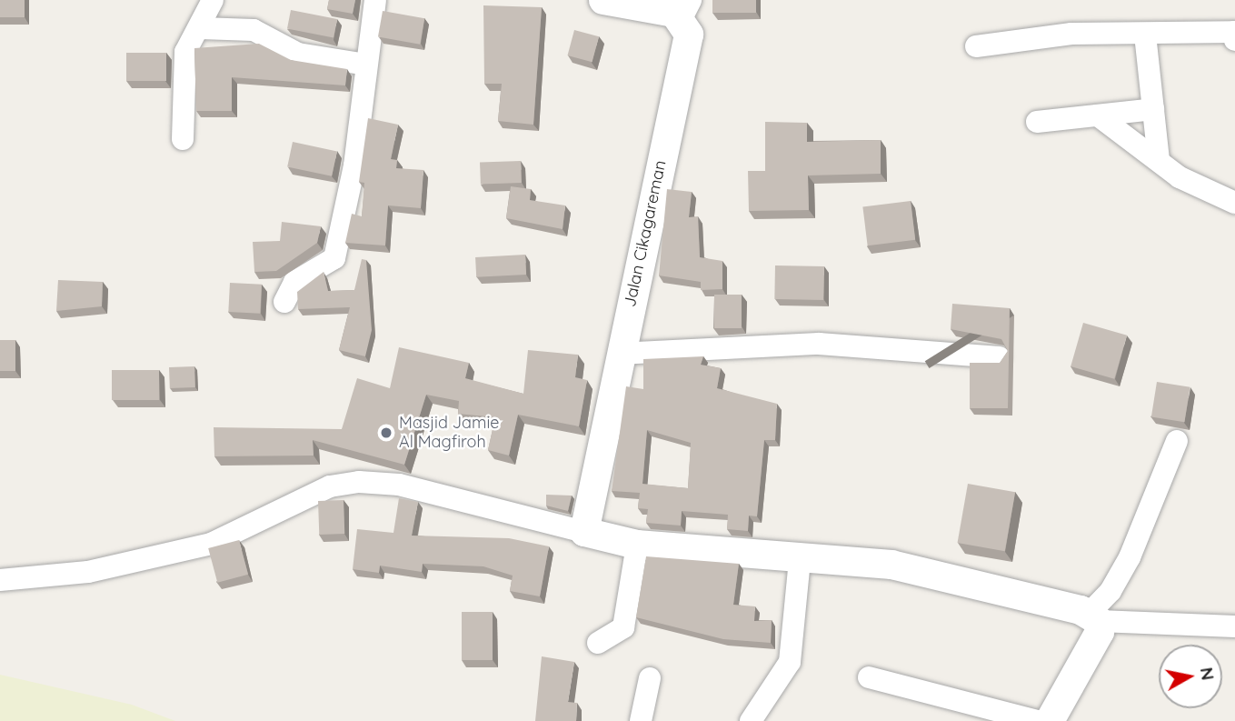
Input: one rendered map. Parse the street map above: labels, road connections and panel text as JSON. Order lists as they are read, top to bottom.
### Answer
{
  "streets": {
    "street": ["Jalan Cikagareman"]
  },
  "places": ["Masjid Jamie Al Magfiroh"],
  "north": "right"
}
